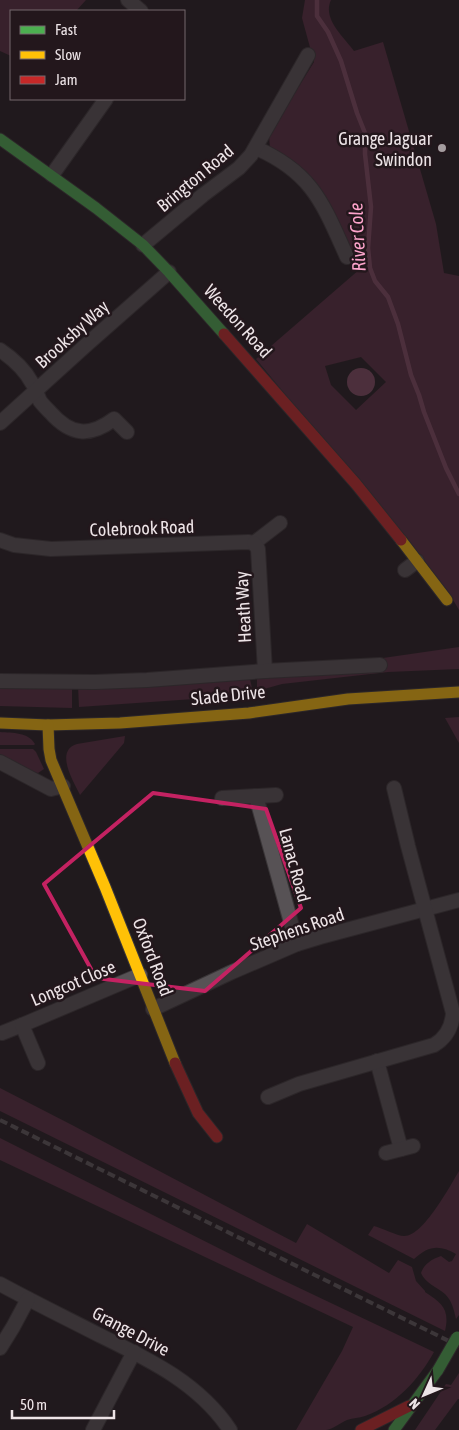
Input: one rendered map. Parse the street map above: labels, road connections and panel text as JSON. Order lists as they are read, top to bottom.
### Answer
{
  "streets": {
    "street": [
      "Brington Road",
      "Weedon Road",
      "Brooksby Way",
      "Colebrook Road",
      "Heath Way",
      "Slade Drive",
      "Lanac Road",
      "Stephens Road",
      "Oxford Road",
      "Longcot Close",
      "Grange Drive"
    ]
  },
  "crossings": [
    ["Brington Road", "Weedon Road"],
    ["Weedon Road", "Brooksby Way"],
    ["Colebrook Road", "Heath Way"],
    ["Heath Way", "Slade Drive"],
    ["Slade Drive", "Oxford Road"],
    ["Lanac Road", "Stephens Road"],
    ["Stephens Road", "Oxford Road"],
    ["Oxford Road", "Longcot Close"]
  ],
  "water": ["River Cole"],
  "places": ["Grange Jaguar Swindon"],
  "legend": ["Fast", "Slow", "Jam"],
  "scale_bar": "50 m",
  "north": "bottom left"
}
